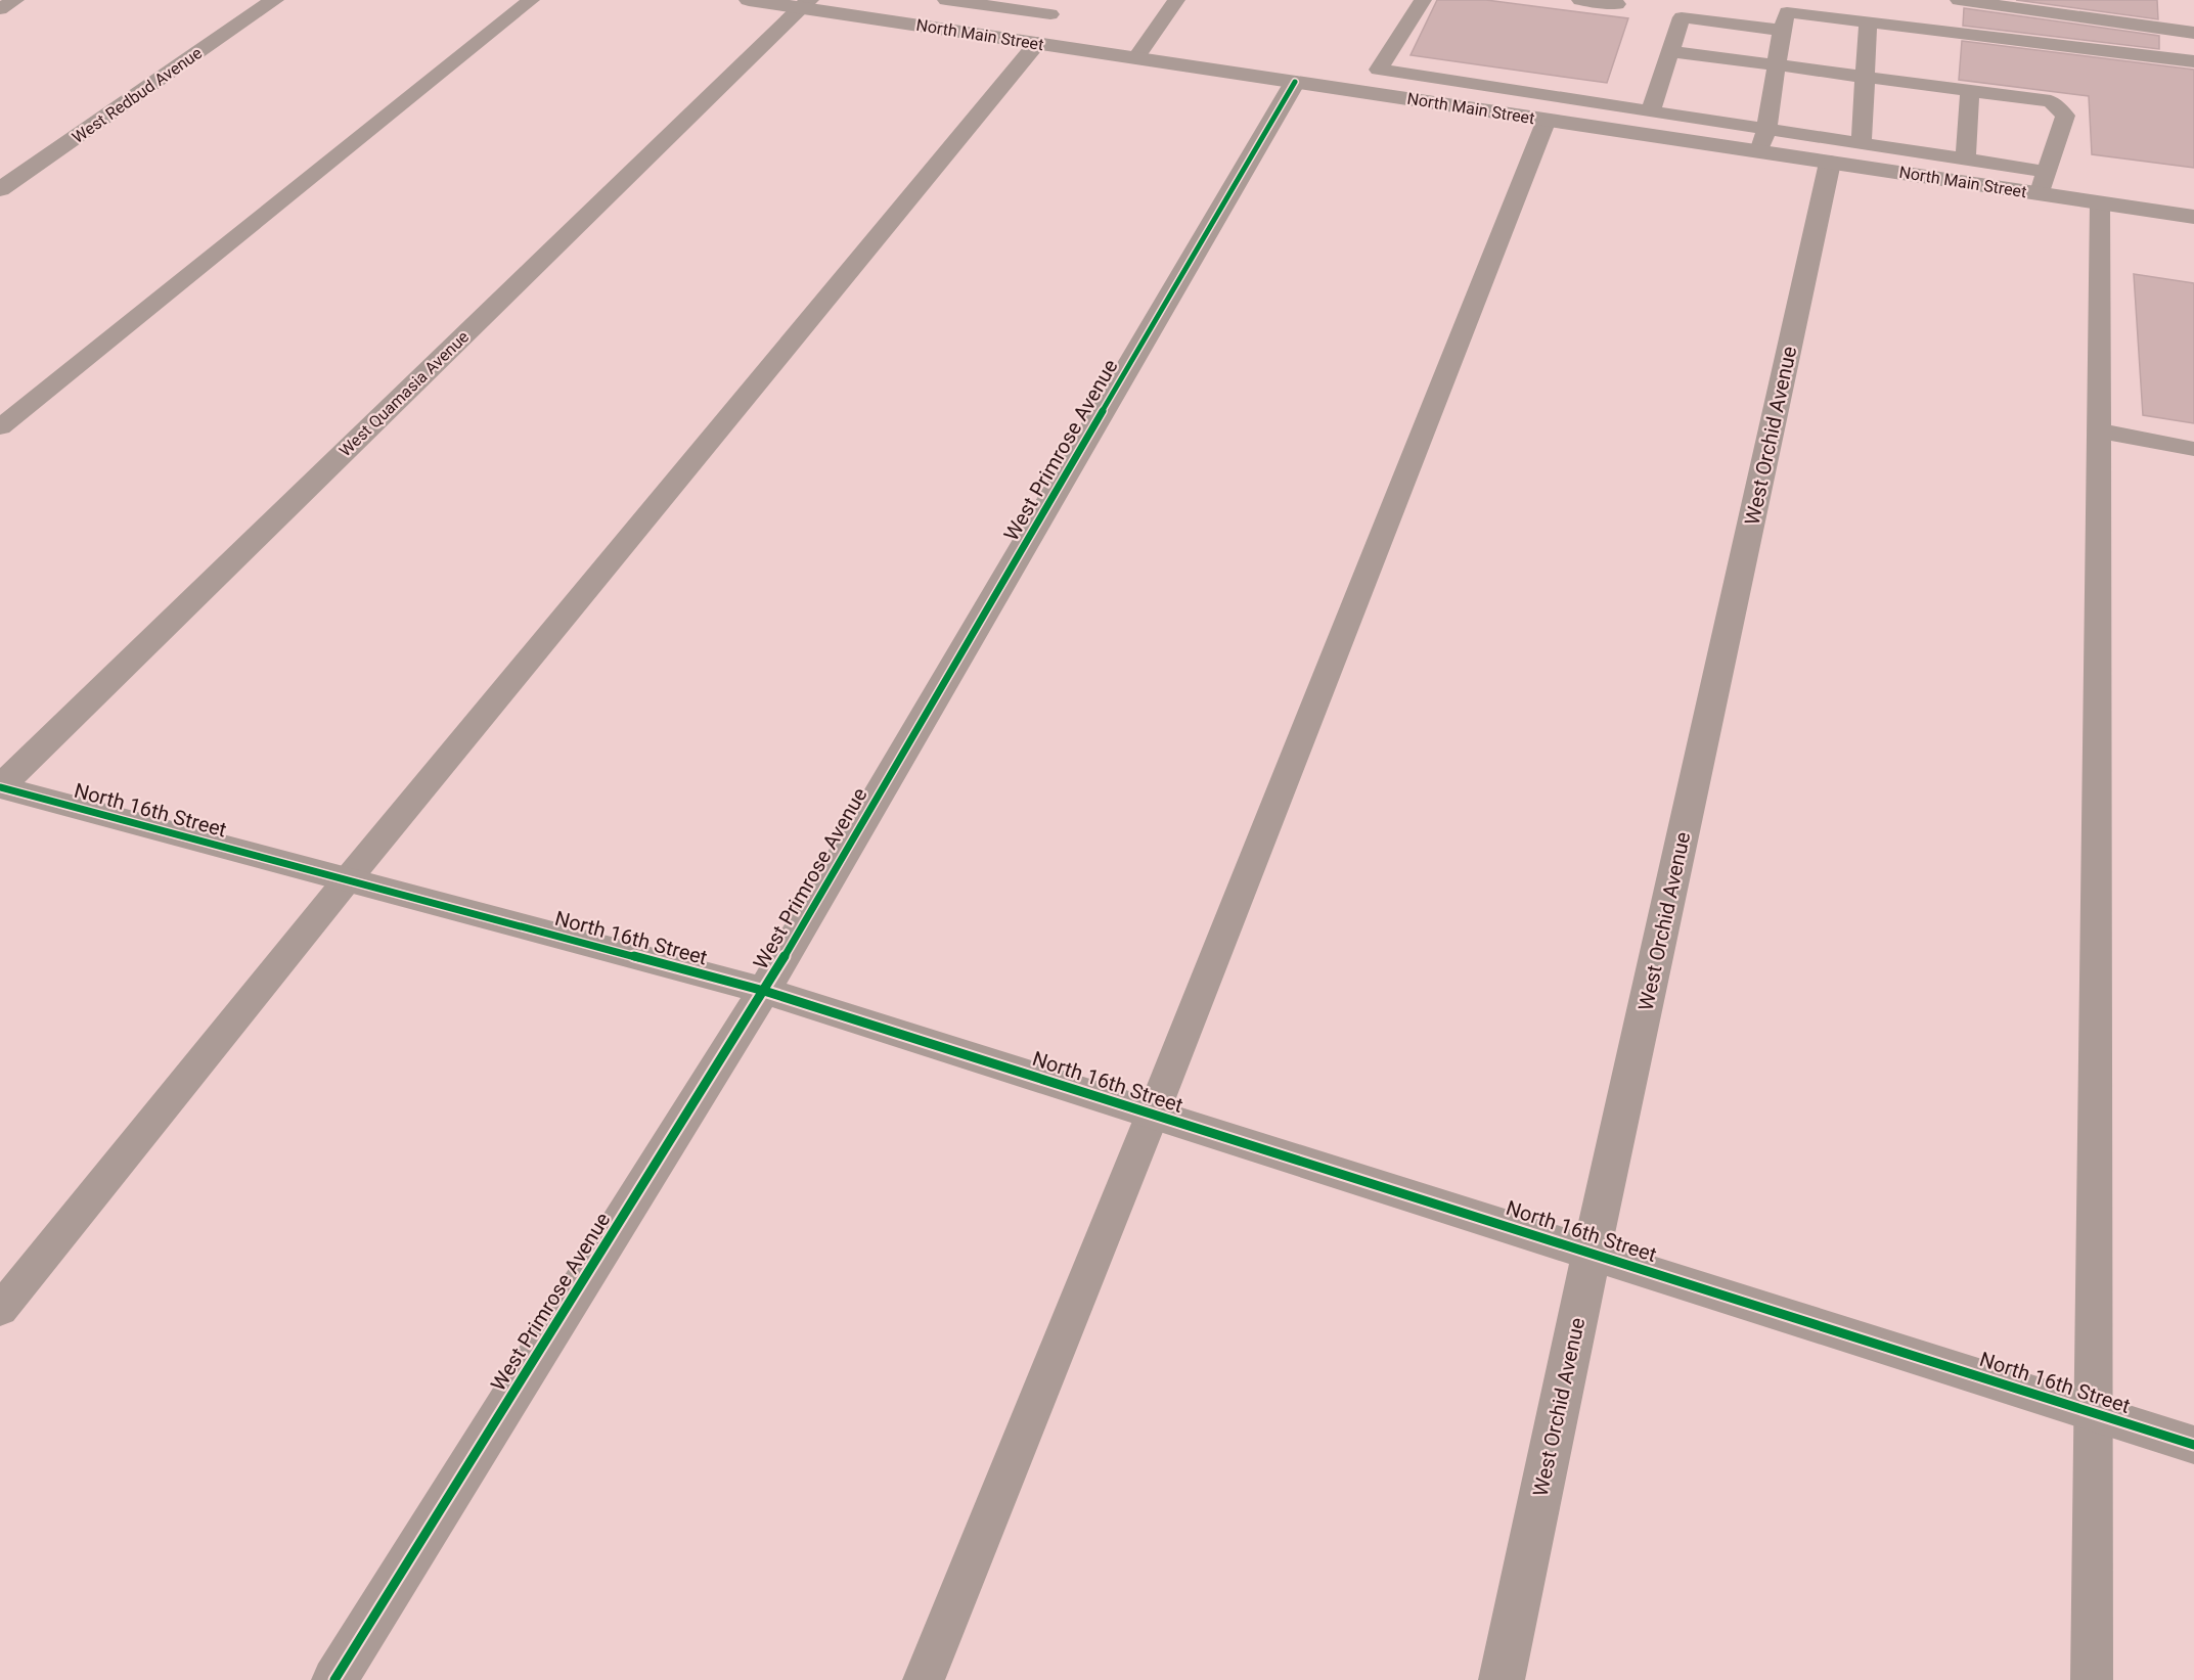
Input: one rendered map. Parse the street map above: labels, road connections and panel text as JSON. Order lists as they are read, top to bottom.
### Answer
{
  "streets": {
    "street": [
      "North Main Street",
      "West Redbud Avenue",
      "West Quamasia Avenue",
      "West Orchid Avenue",
      "West Primrose Avenue",
      "North 16th Street"
    ]
  },
  "crossings": [
    ["North Main Street", "West Quamasia Avenue"],
    ["North Main Street", "West Orchid Avenue"],
    ["North Main Street", "West Primrose Avenue"],
    ["West Quamasia Avenue", "North 16th Street"],
    ["West Orchid Avenue", "North 16th Street"],
    ["West Primrose Avenue", "North 16th Street"]
  ]
}
